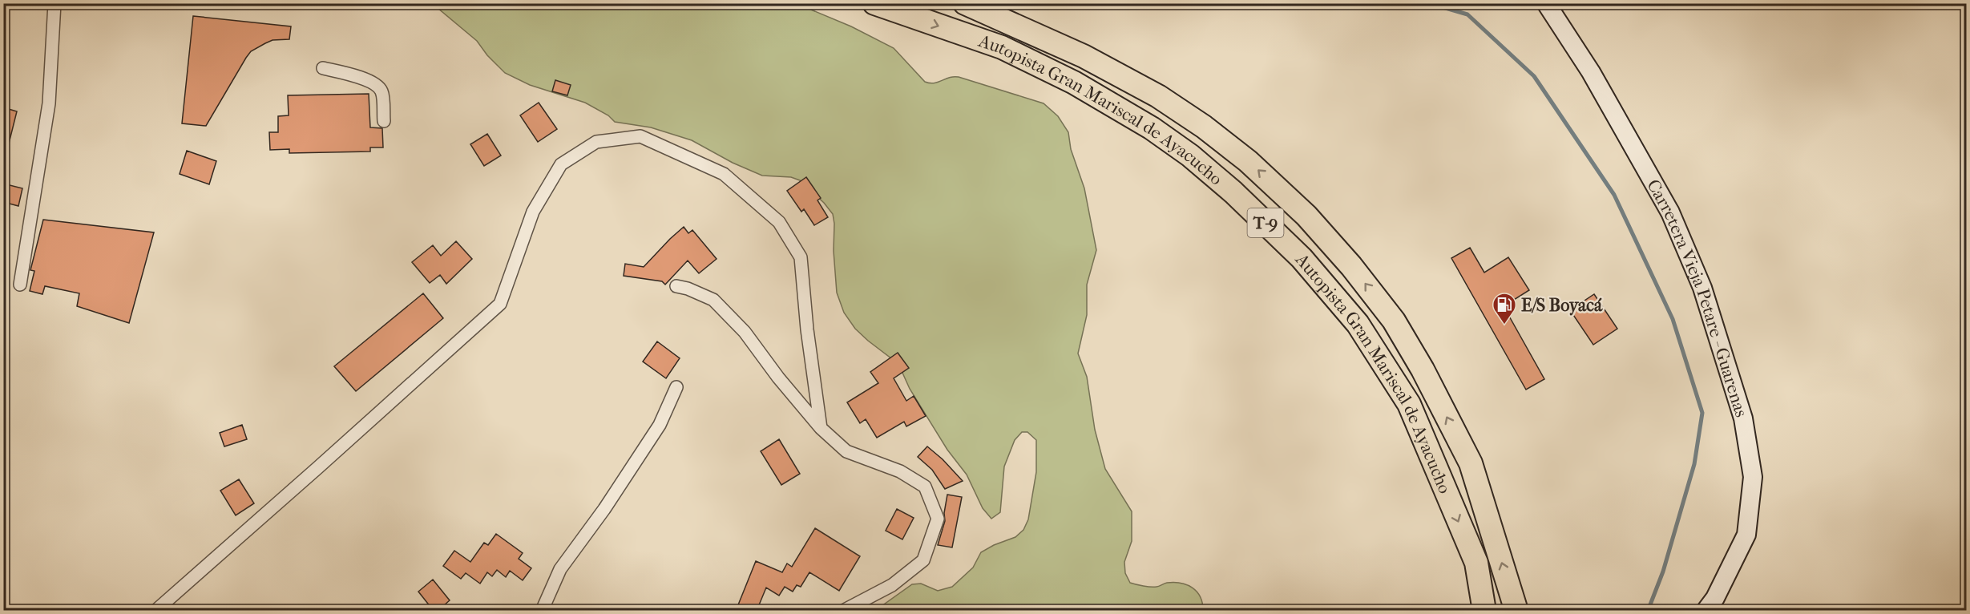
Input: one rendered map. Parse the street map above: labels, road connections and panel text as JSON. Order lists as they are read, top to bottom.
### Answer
{
  "streets": {
    "highway": ["Autopista Gran Mariscal de Ayacucho", "T-9"],
    "main road": ["Carretera Vieja Petare - Guarenas"]
  },
  "places": {
    "fuel station": ["E/S Boyacá"]
  }
}
